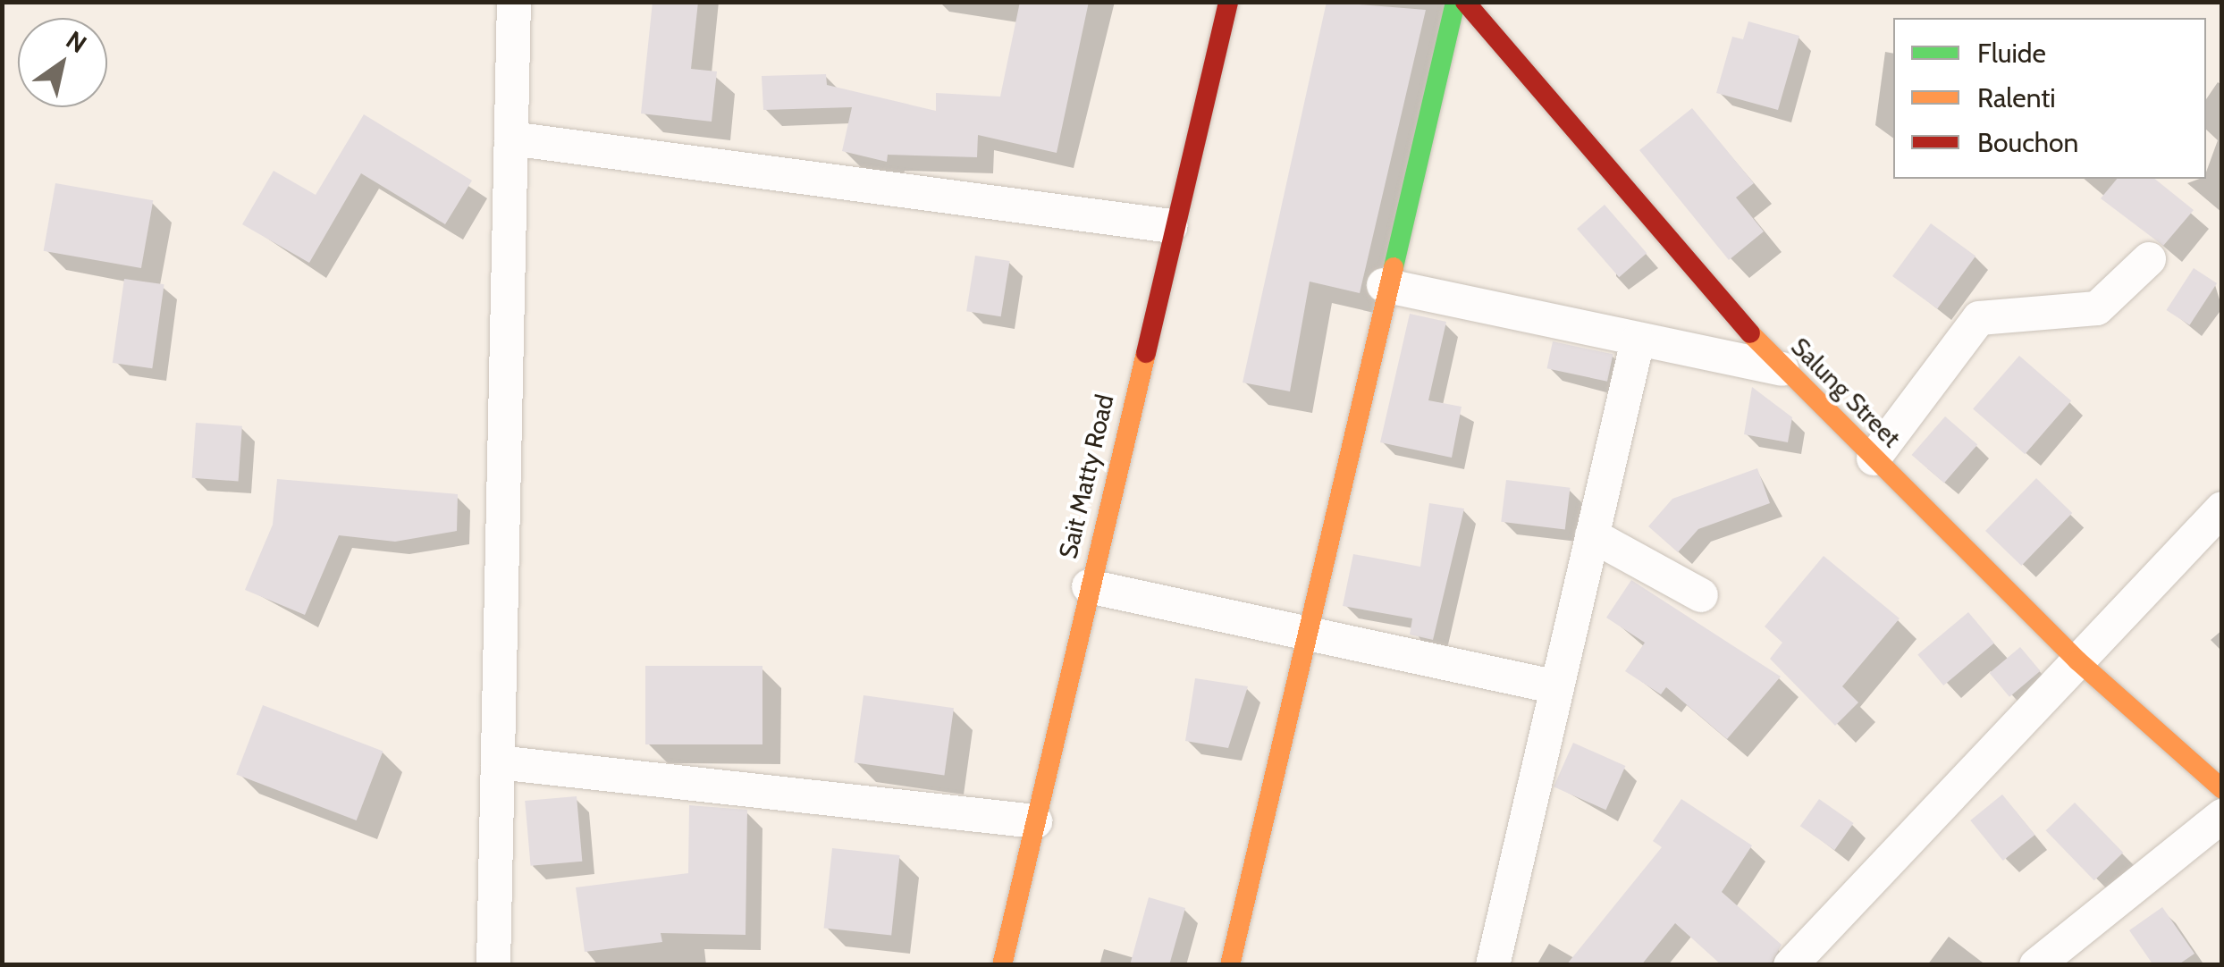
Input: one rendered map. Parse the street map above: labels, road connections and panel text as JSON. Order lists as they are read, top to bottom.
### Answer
{
  "streets": {
    "street": ["Salung Street", "Sait Matty Road"]
  },
  "legend": ["Fluide", "Ralenti", "Bouchon"],
  "north": "top right"
}
